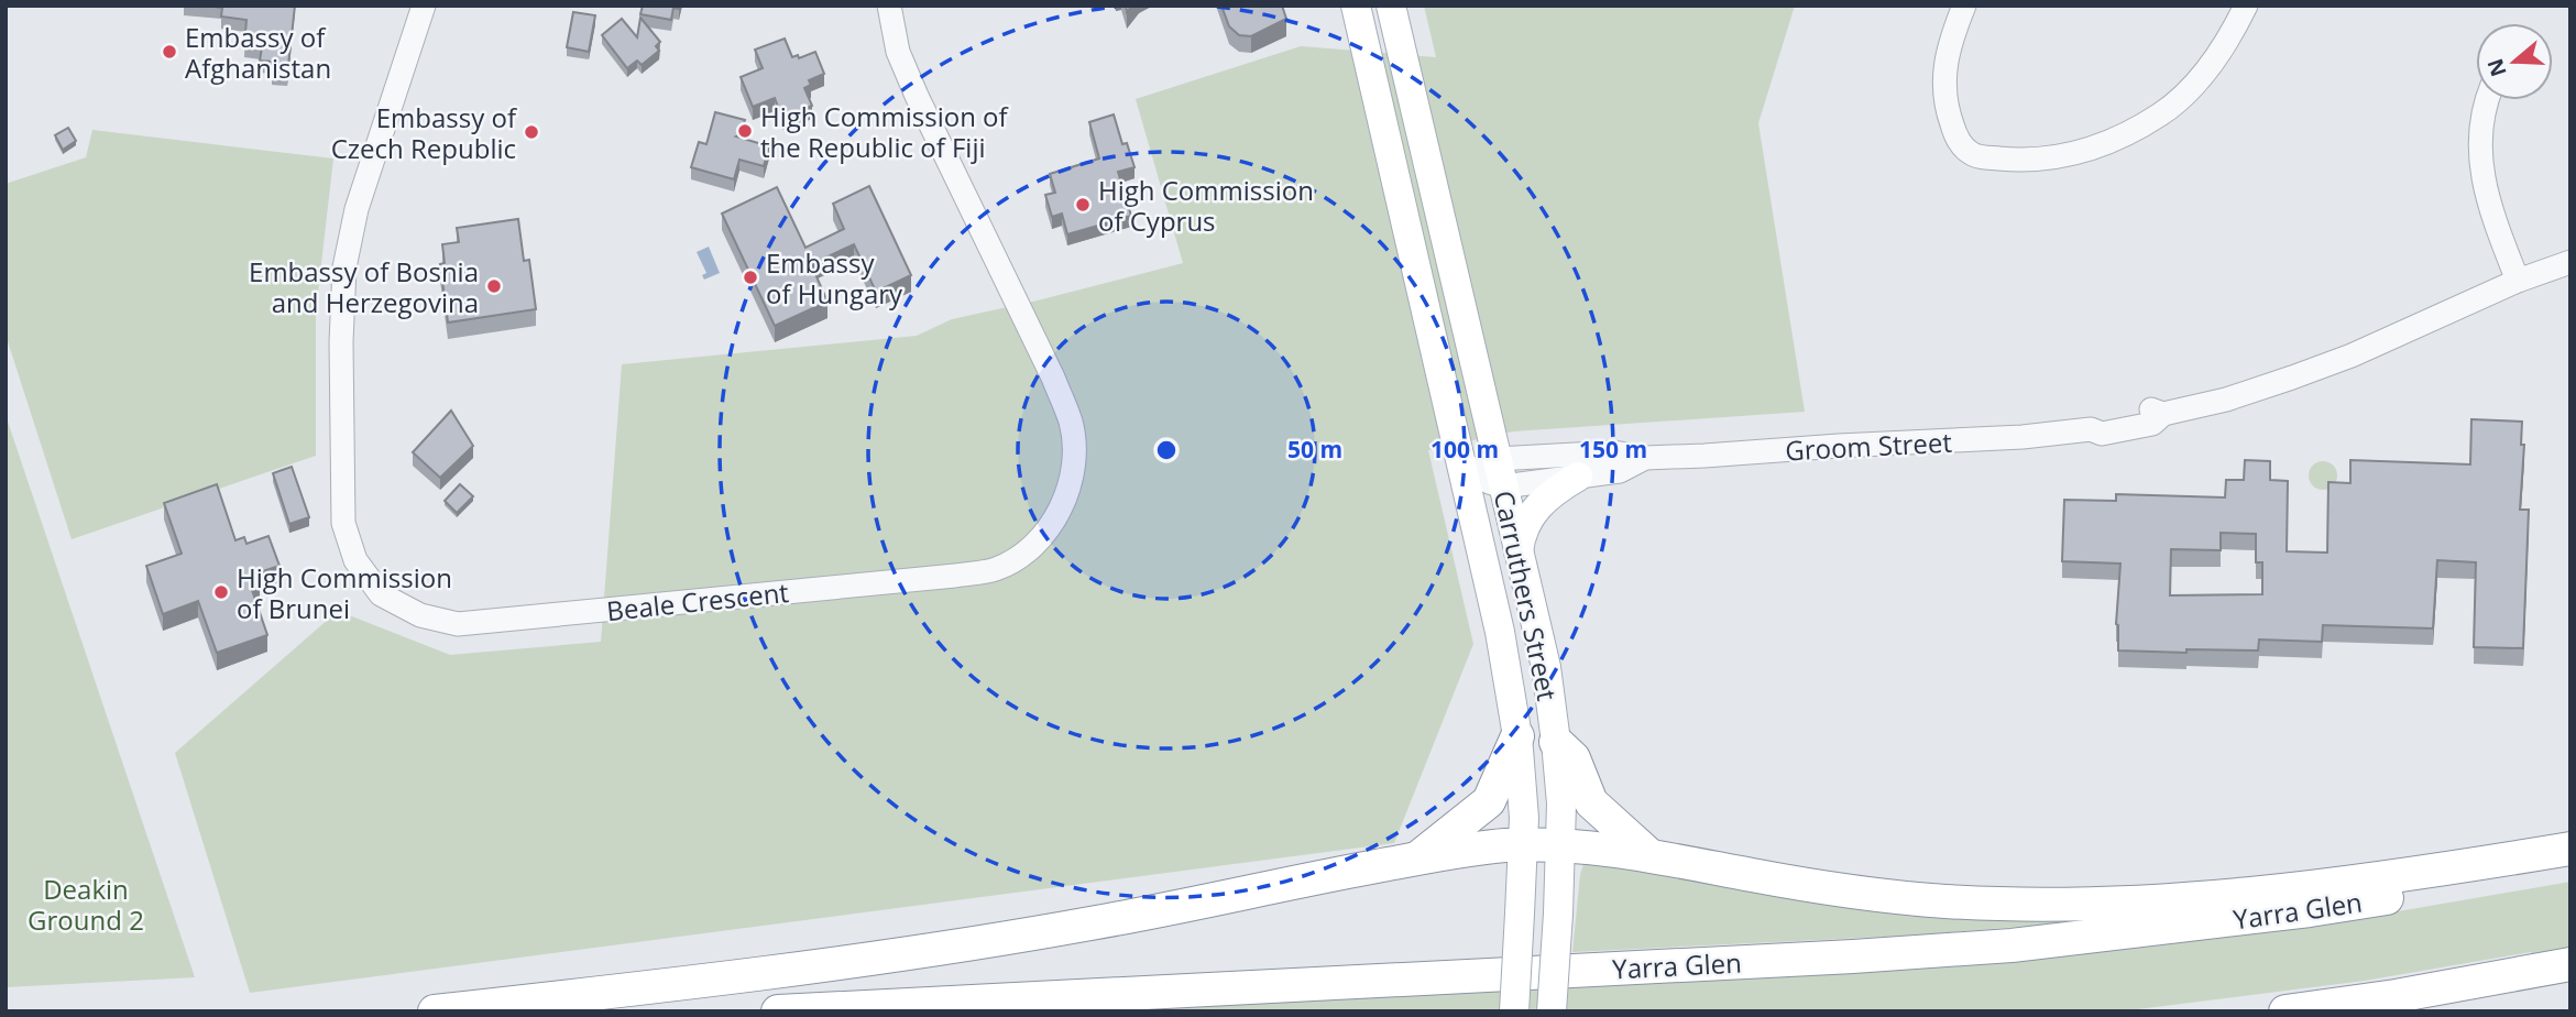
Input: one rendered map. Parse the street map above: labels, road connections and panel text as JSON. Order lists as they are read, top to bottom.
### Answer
{
  "streets": {
    "highway": ["Yarra Glen"],
    "main road": ["Carruthers Street"],
    "street": ["Groom Street", "Beale Crescent"]
  },
  "crossings": [
    ["Groom Street", "Carruthers Street"]
  ],
  "parks": ["Deakin Ground 2"],
  "places": [
    "Embassy of Afghanistan",
    "High Commission of the Republic of Fiji",
    "Embassy of Czech Republic",
    "High Commission of Cyprus",
    "Embassy of Hungary",
    "Embassy of Bosnia and Herzegovina",
    "High Commission of Brunei"
  ],
  "north": "left",
  "rings": ["50 m", "100 m", "150 m"]
}
